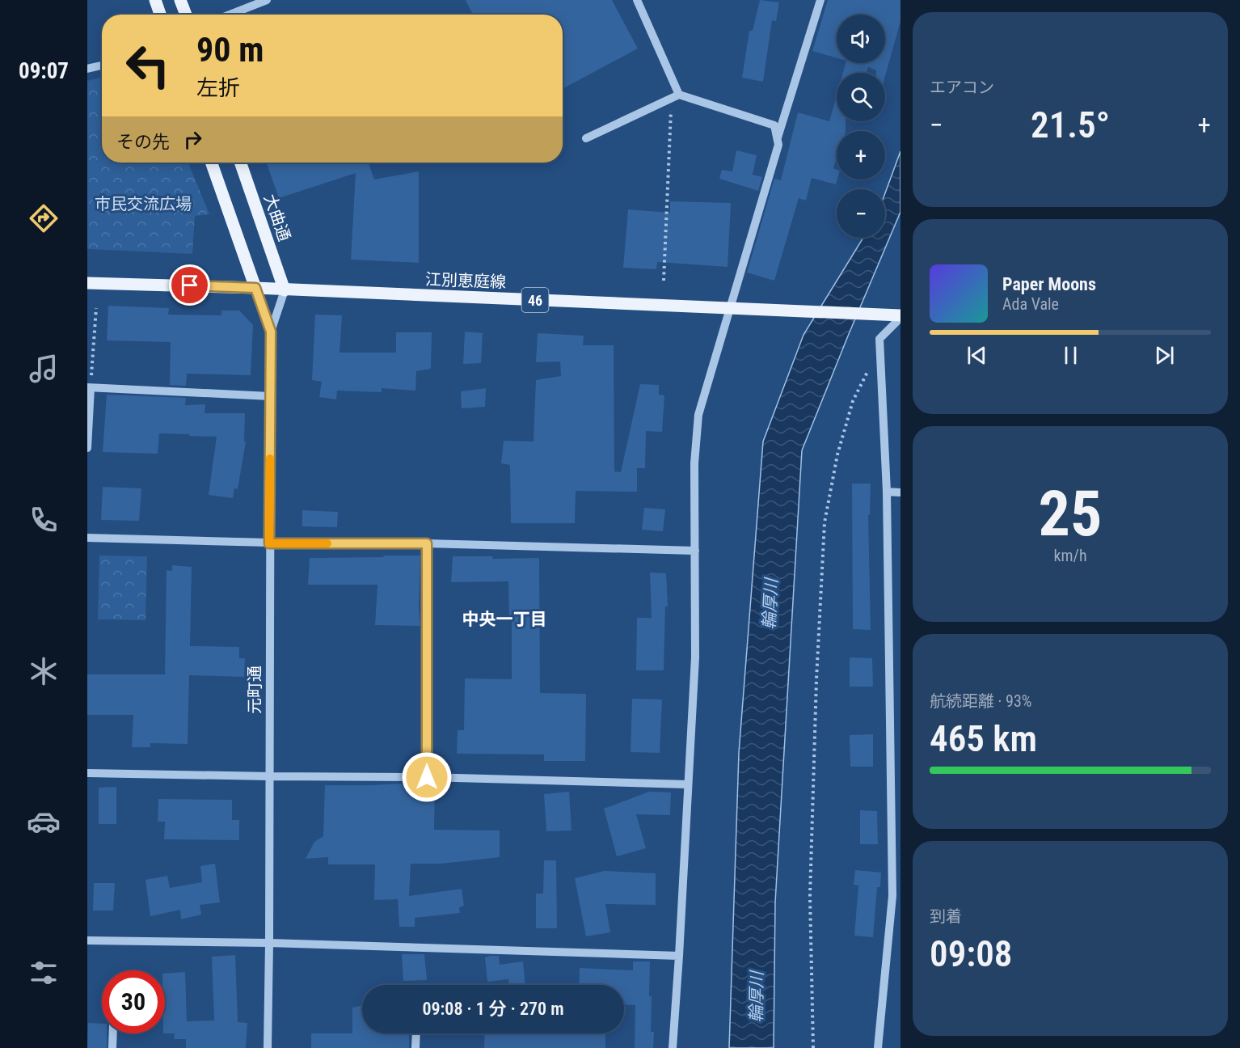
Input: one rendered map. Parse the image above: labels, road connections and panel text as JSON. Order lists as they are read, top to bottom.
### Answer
{
  "streets": {
    "main road": ["大曲通", "江別恵庭線", "46"],
    "street": ["元町通"]
  },
  "crossings": [
    ["大曲通", "江別恵庭線"]
  ],
  "districts": ["中央一丁目"],
  "water": ["輪厚川"],
  "parks": ["市民交流広場"],
  "page": {
    "tabs": "09:07",
    "tile": [
      "エアコン",
      ["25", "km/h"],
      ["航続距離 · 93%", "465 km"],
      ["到着", "09:08"]
    ],
    "map_buttons": ["+", "−"],
    "turn": ["90 m", "左折"],
    "heat": ["−", "21.5°", "+"],
    "then": "その先",
    "song": ["Paper Moons", "Ada Vale"],
    "limit": "30",
    "trip": "09:08 · 1 分 · 270 m"
  }
}
